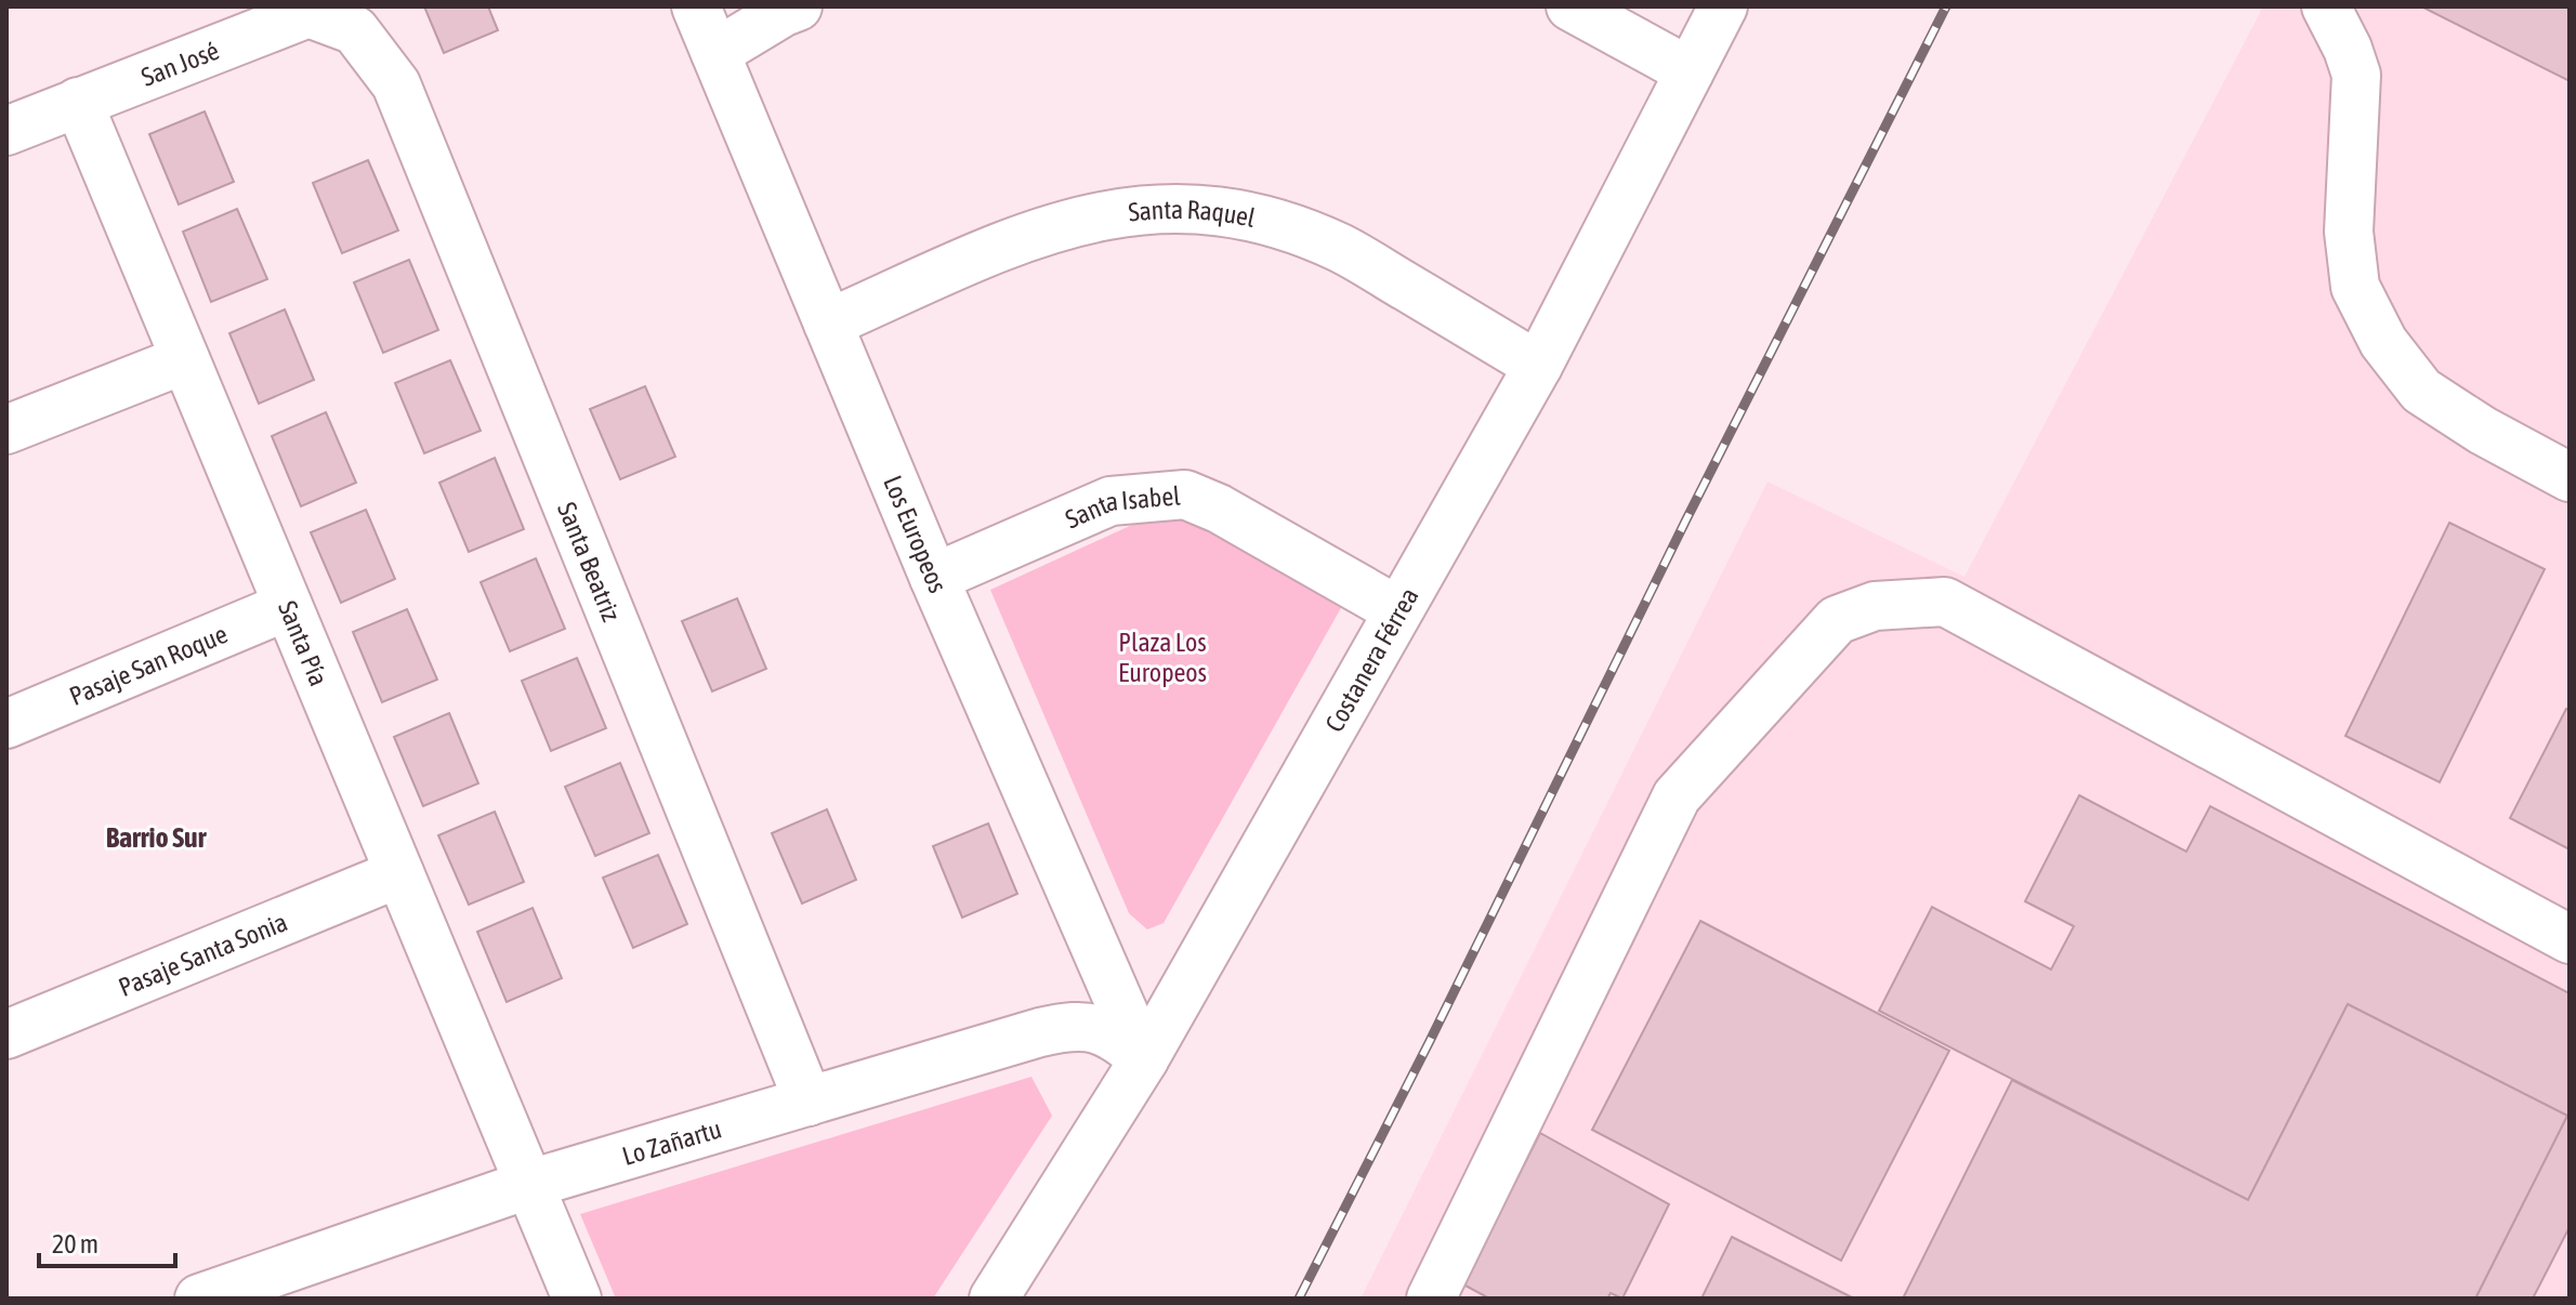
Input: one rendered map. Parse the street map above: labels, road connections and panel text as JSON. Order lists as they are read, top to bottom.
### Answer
{
  "streets": {
    "street": [
      "San José",
      "Santa Raquel",
      "Santa Isabel",
      "Los Europeos",
      "Santa Beatriz",
      "Santa Pía",
      "Costanera Férrea",
      "Pasaje San Roque",
      "Pasaje Santa Sonia",
      "Lo Zañartu"
    ]
  },
  "crossings": [
    ["San José", "Santa Beatriz"],
    ["San José", "Santa Pía"],
    ["Santa Raquel", "Los Europeos"],
    ["Santa Raquel", "Costanera Férrea"],
    ["Santa Isabel", "Los Europeos"],
    ["Santa Isabel", "Costanera Férrea"],
    ["Los Europeos", "Costanera Férrea"],
    ["Los Europeos", "Lo Zañartu"],
    ["Santa Beatriz", "Lo Zañartu"],
    ["Santa Pía", "Pasaje San Roque"],
    ["Santa Pía", "Pasaje Santa Sonia"],
    ["Santa Pía", "Lo Zañartu"],
    ["Costanera Férrea", "Lo Zañartu"]
  ],
  "districts": ["Barrio Sur"],
  "parks": ["Plaza Los Europeos"],
  "scale_bar": "20 m"
}
